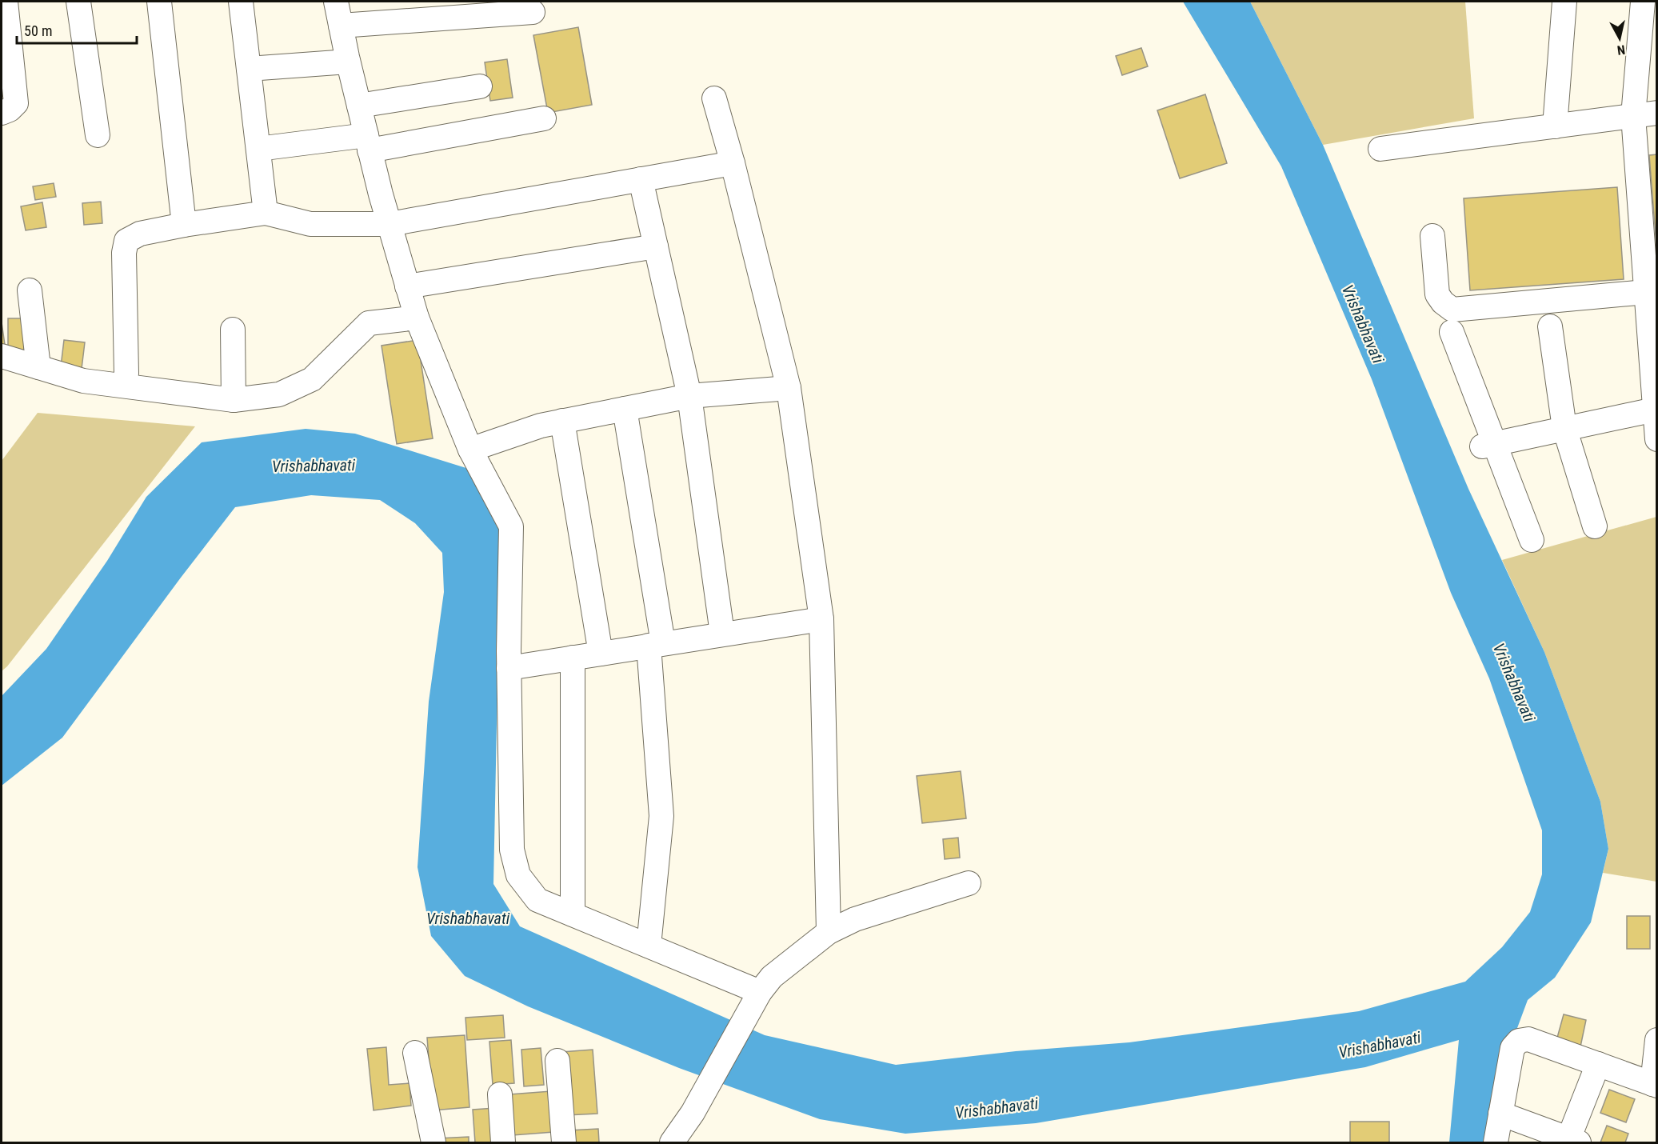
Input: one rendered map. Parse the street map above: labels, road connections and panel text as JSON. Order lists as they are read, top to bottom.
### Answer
{
  "water": ["Vrishabhavati"],
  "scale_bar": "50 m",
  "north": "bottom"
}
